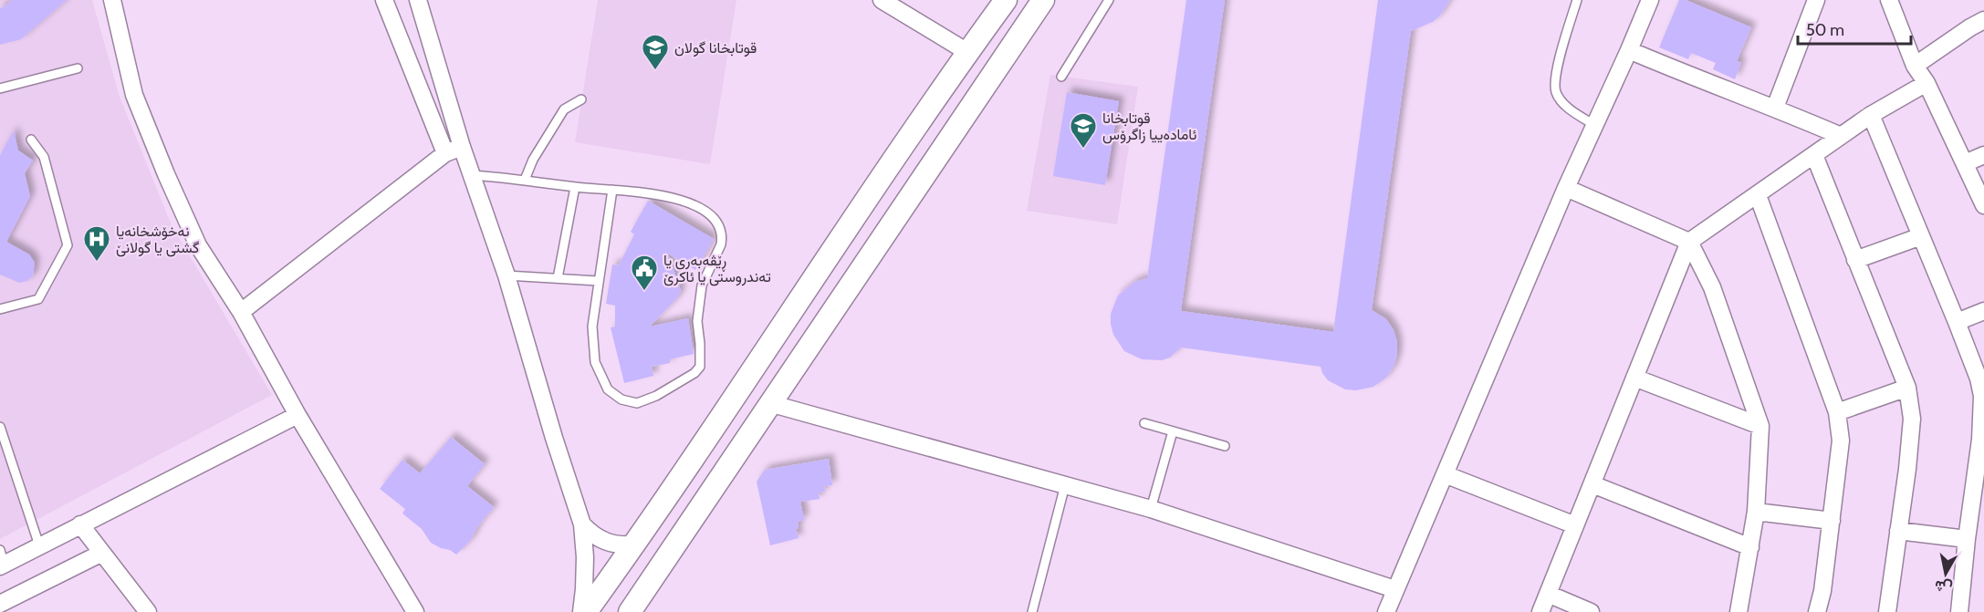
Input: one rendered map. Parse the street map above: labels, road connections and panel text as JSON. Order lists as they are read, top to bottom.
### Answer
{
  "places": {
    "school or university": ["قوتابخانا گولان", "قوتابخانا ئامادەییا زاگرۆس"],
    "hospital": ["نەخۆشخانەیا گشتی یا گولانێ"],
    "public building": ["ڕێڤەبەری یا تەندروستی یا ئاکرێ"]
  },
  "scale_bar": "50 m",
  "north": "bottom"
}
